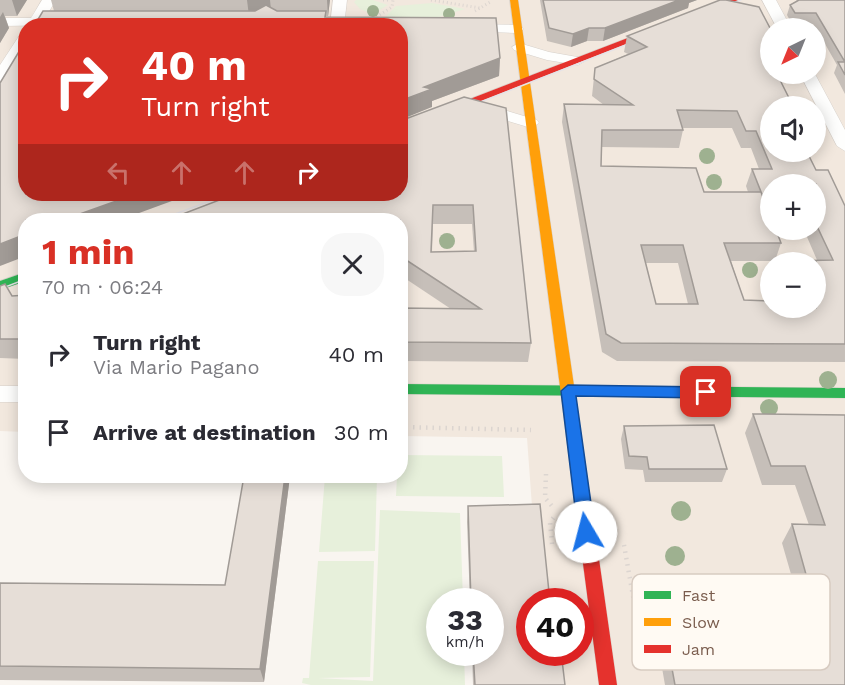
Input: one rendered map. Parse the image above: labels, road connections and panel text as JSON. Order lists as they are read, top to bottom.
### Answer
{
  "legend": ["Fast", "Slow", "Jam"],
  "north": "bottom left",
  "page": {
    "map_buttons": ["+", "−"],
    "turn": ["40 m", "Turn right"],
    "heading": ["1 min", "70 m · 06:24"],
    "list": [
      {
        "name": "Turn right",
        "note": "Via Mario Pagano",
        "value": "40 m"
      },
      {
        "name": "Arrive at destination",
        "value": "30 m"
      }
    ],
    "speed": "33 km/h",
    "limit": "40"
  }
}
